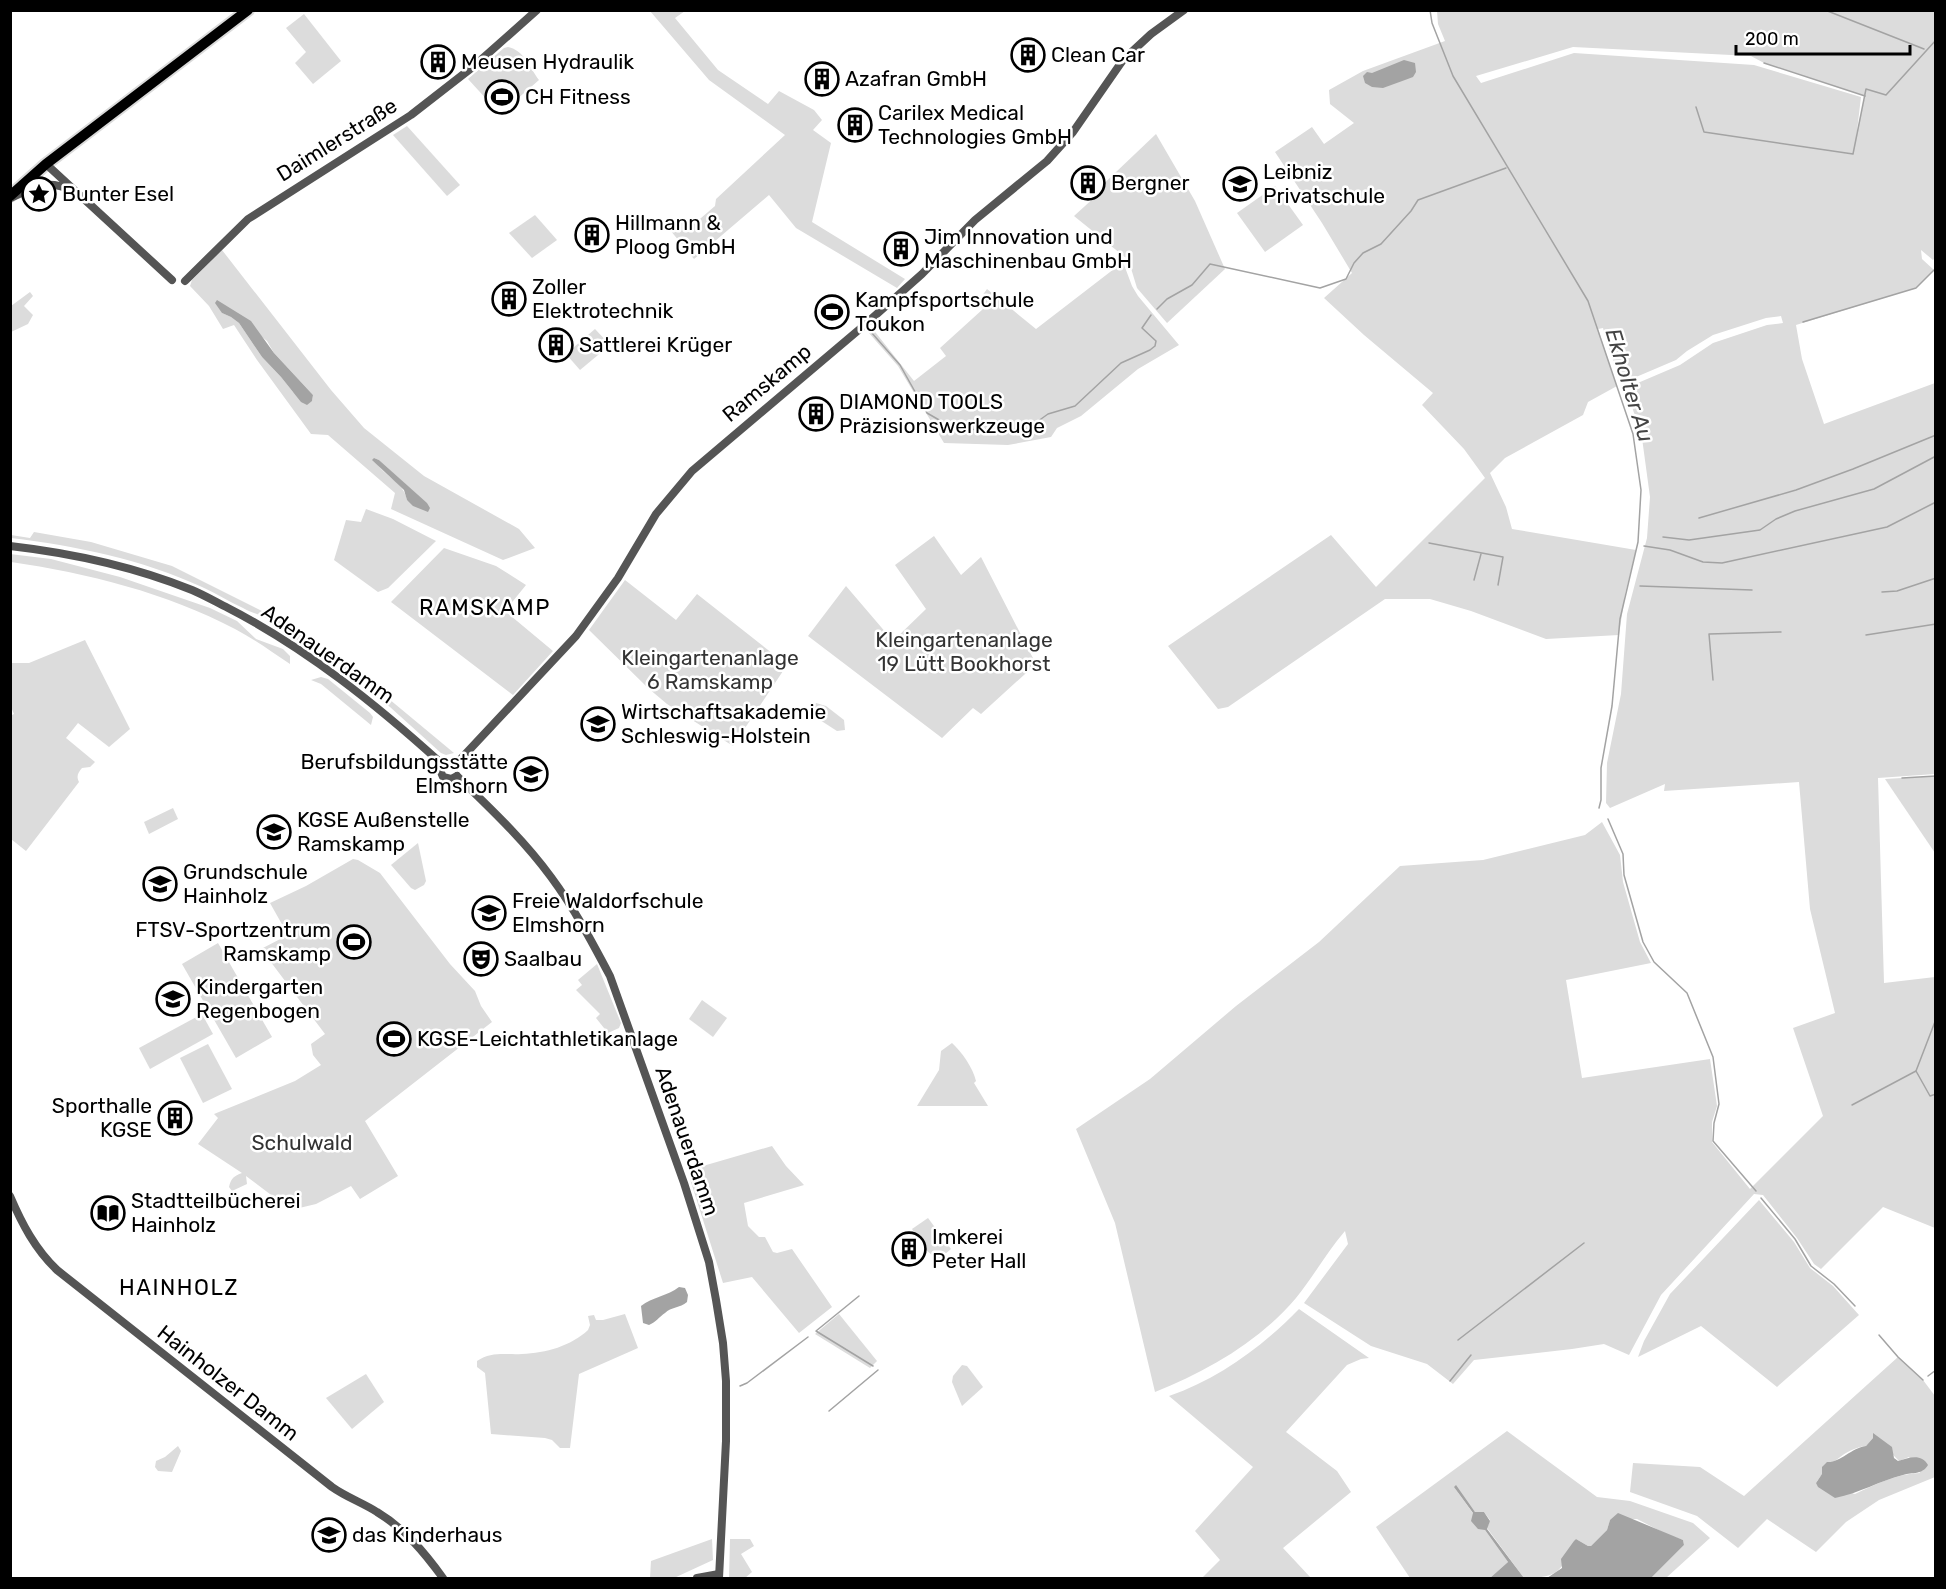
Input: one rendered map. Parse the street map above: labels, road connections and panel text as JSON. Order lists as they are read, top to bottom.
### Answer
{
  "streets": {
    "street": [
      "Daimlerstraße",
      "Ramskamp",
      "Adenauerdamm",
      "Hainholzer Damm"
    ]
  },
  "crossings": [
    ["Ramskamp", "Adenauerdamm"]
  ],
  "districts": ["RAMSKAMP", "HAINHOLZ"],
  "water": ["Ekholter Au"],
  "parks": ["Kleingartenanlage 19 Lütt Bookhorst", "Kleingartenanlage 6 Ramskamp", "Schulwald"],
  "places": {
    "building": [
      "Clean Car",
      "Meusen Hydraulik",
      "Azafran GmbH",
      "Carilex Medical Technologies GmbH",
      "Bergner",
      "Hillmann & Ploog GmbH",
      "Jim Innovation und Maschinenbau GmbH",
      "Zoller Elektrotechnik",
      "Sattlerei Krüger",
      "DIAMOND TOOLS Präzisionswerkzeuge",
      "Sporthalle KGSE",
      "Imkerei Peter Hall"
    ],
    "sports": [
      "CH Fitness",
      "Kampfsportschule Toukon",
      "FTSV-Sportzentrum Ramskamp",
      "KGSE-Leichtathletikanlage"
    ],
    "school or university": [
      "Leibniz Privatschule",
      "Wirtschaftsakademie Schleswig-Holstein",
      "Berufsbildungsstätte Elmshorn",
      "KGSE Außenstelle Ramskamp",
      "Grundschule Hainholz",
      "Freie Waldorfschule Elmshorn",
      "Kindergarten Regenbogen",
      "das Kinderhaus"
    ],
    "place": ["Bunter Esel"],
    "theatre": ["Saalbau"],
    "library": ["Stadtteilbücherei Hainholz"]
  },
  "scale_bar": "200 m"
}
